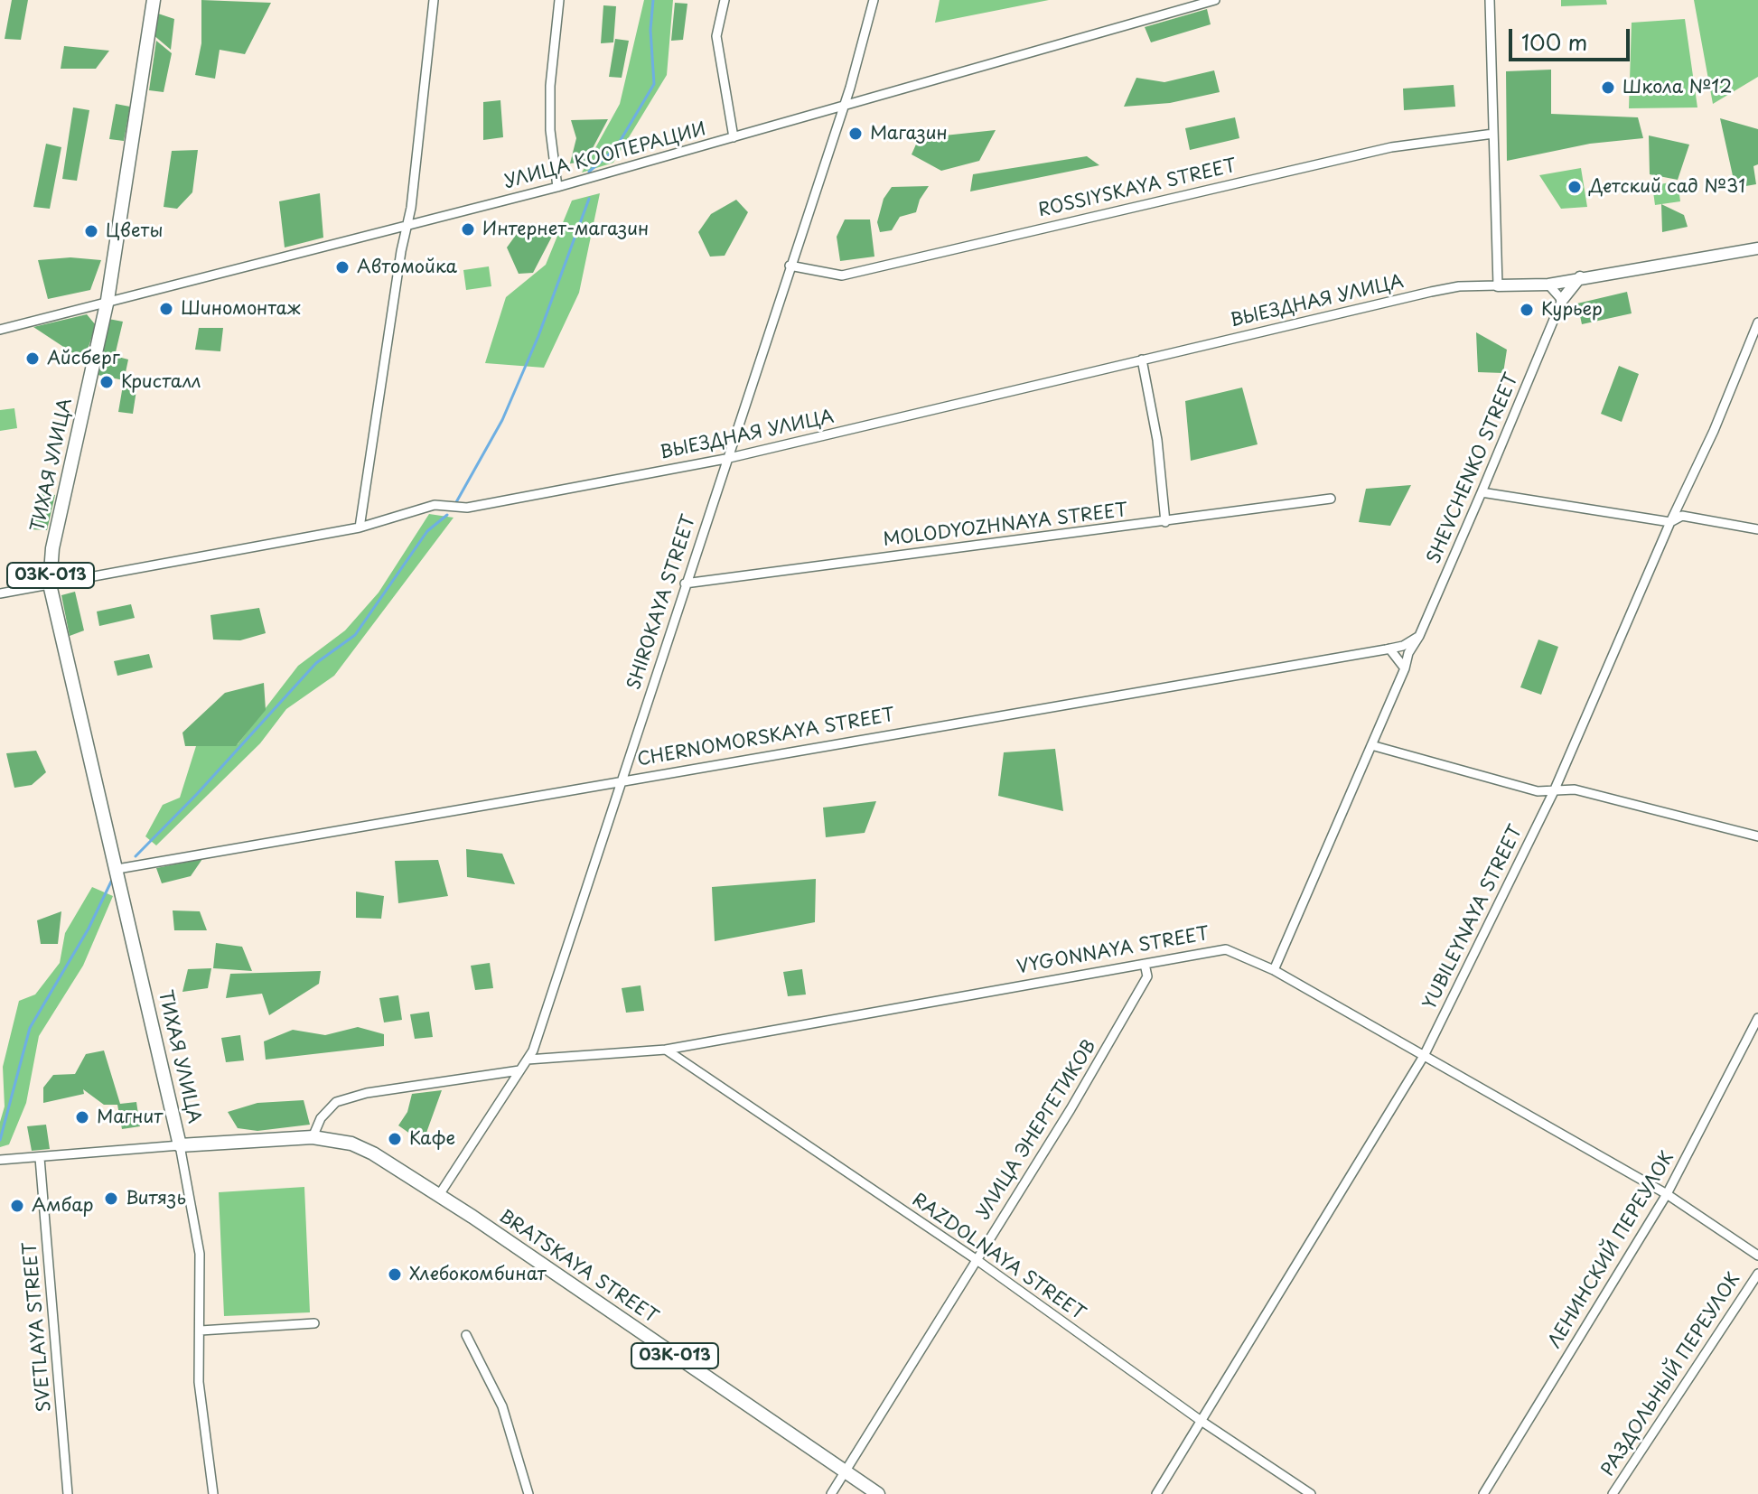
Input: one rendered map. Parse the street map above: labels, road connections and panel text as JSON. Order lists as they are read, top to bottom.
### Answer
{
  "streets": {
    "main road": ["ТИХАЯ УЛИЦА", "03К-013", "BRATSKAYA STREET"],
    "street": [
      "УЛИЦА КООПЕРАЦИИ",
      "ROSSIYSKAYA STREET",
      "ВЫЕЗДНАЯ УЛИЦА",
      "SHEVCHENKO STREET",
      "MOLODYOZHNAYA STREET",
      "SHIROKAYA STREET",
      "CHERNOMORSKAYA STREET",
      "YUBILEYNAYA STREET",
      "VYGONNAYA STREET",
      "УЛИЦА ЭНЕРГЕТИКОВ",
      "ЛЕНИНСКИЙ ПЕРЕУЛОК",
      "RAZDOLNAYA STREET",
      "SVETLAYA STREET",
      "РАЗДОЛЬНЫЙ ПЕРЕУЛОК"
    ]
  },
  "crossings": [
    ["УЛИЦА КООПЕРАЦИИ", "ТИХАЯ УЛИЦА"],
    ["УЛИЦА КООПЕРАЦИИ", "SHIROKAYA STREET"],
    ["ROSSIYSKAYA STREET", "SHIROKAYA STREET"],
    ["ВЫЕЗДНАЯ УЛИЦА", "ТИХАЯ УЛИЦА"],
    ["ВЫЕЗДНАЯ УЛИЦА", "SHIROKAYA STREET"],
    ["ТИХАЯ УЛИЦА", "03К-013"],
    ["ТИХАЯ УЛИЦА", "CHERNOMORSKAYA STREET"],
    ["SHEVCHENKO STREET", "CHERNOMORSKAYA STREET"],
    ["SHEVCHENKO STREET", "VYGONNAYA STREET"],
    ["MOLODYOZHNAYA STREET", "SHIROKAYA STREET"],
    ["03К-013", "SHIROKAYA STREET"],
    ["03К-013", "BRATSKAYA STREET"],
    ["SHIROKAYA STREET", "CHERNOMORSKAYA STREET"],
    ["SHIROKAYA STREET", "VYGONNAYA STREET"],
    ["SHIROKAYA STREET", "BRATSKAYA STREET"],
    ["YUBILEYNAYA STREET", "VYGONNAYA STREET"],
    ["YUBILEYNAYA STREET", "RAZDOLNAYA STREET"],
    ["VYGONNAYA STREET", "УЛИЦА ЭНЕРГЕТИКОВ"],
    ["VYGONNAYA STREET", "ЛЕНИНСКИЙ ПЕРЕУЛОК"],
    ["VYGONNAYA STREET", "RAZDOLNAYA STREET"],
    ["УЛИЦА ЭНЕРГЕТИКОВ", "RAZDOLNAYA STREET"],
    ["УЛИЦА ЭНЕРГЕТИКОВ", "BRATSKAYA STREET"]
  ],
  "places": [
    "Школа №12",
    "Магазин",
    "Детский сад №31",
    "Интернет-магазин",
    "Цветы",
    "Автомойка",
    "Шиномонтаж",
    "Курьер",
    "Айсберг",
    "Кристалл",
    "Магнит",
    "Кафе",
    "Витязь",
    "Амбар",
    "Хлебокомбинат"
  ],
  "scale_bar": "100 m"
}
